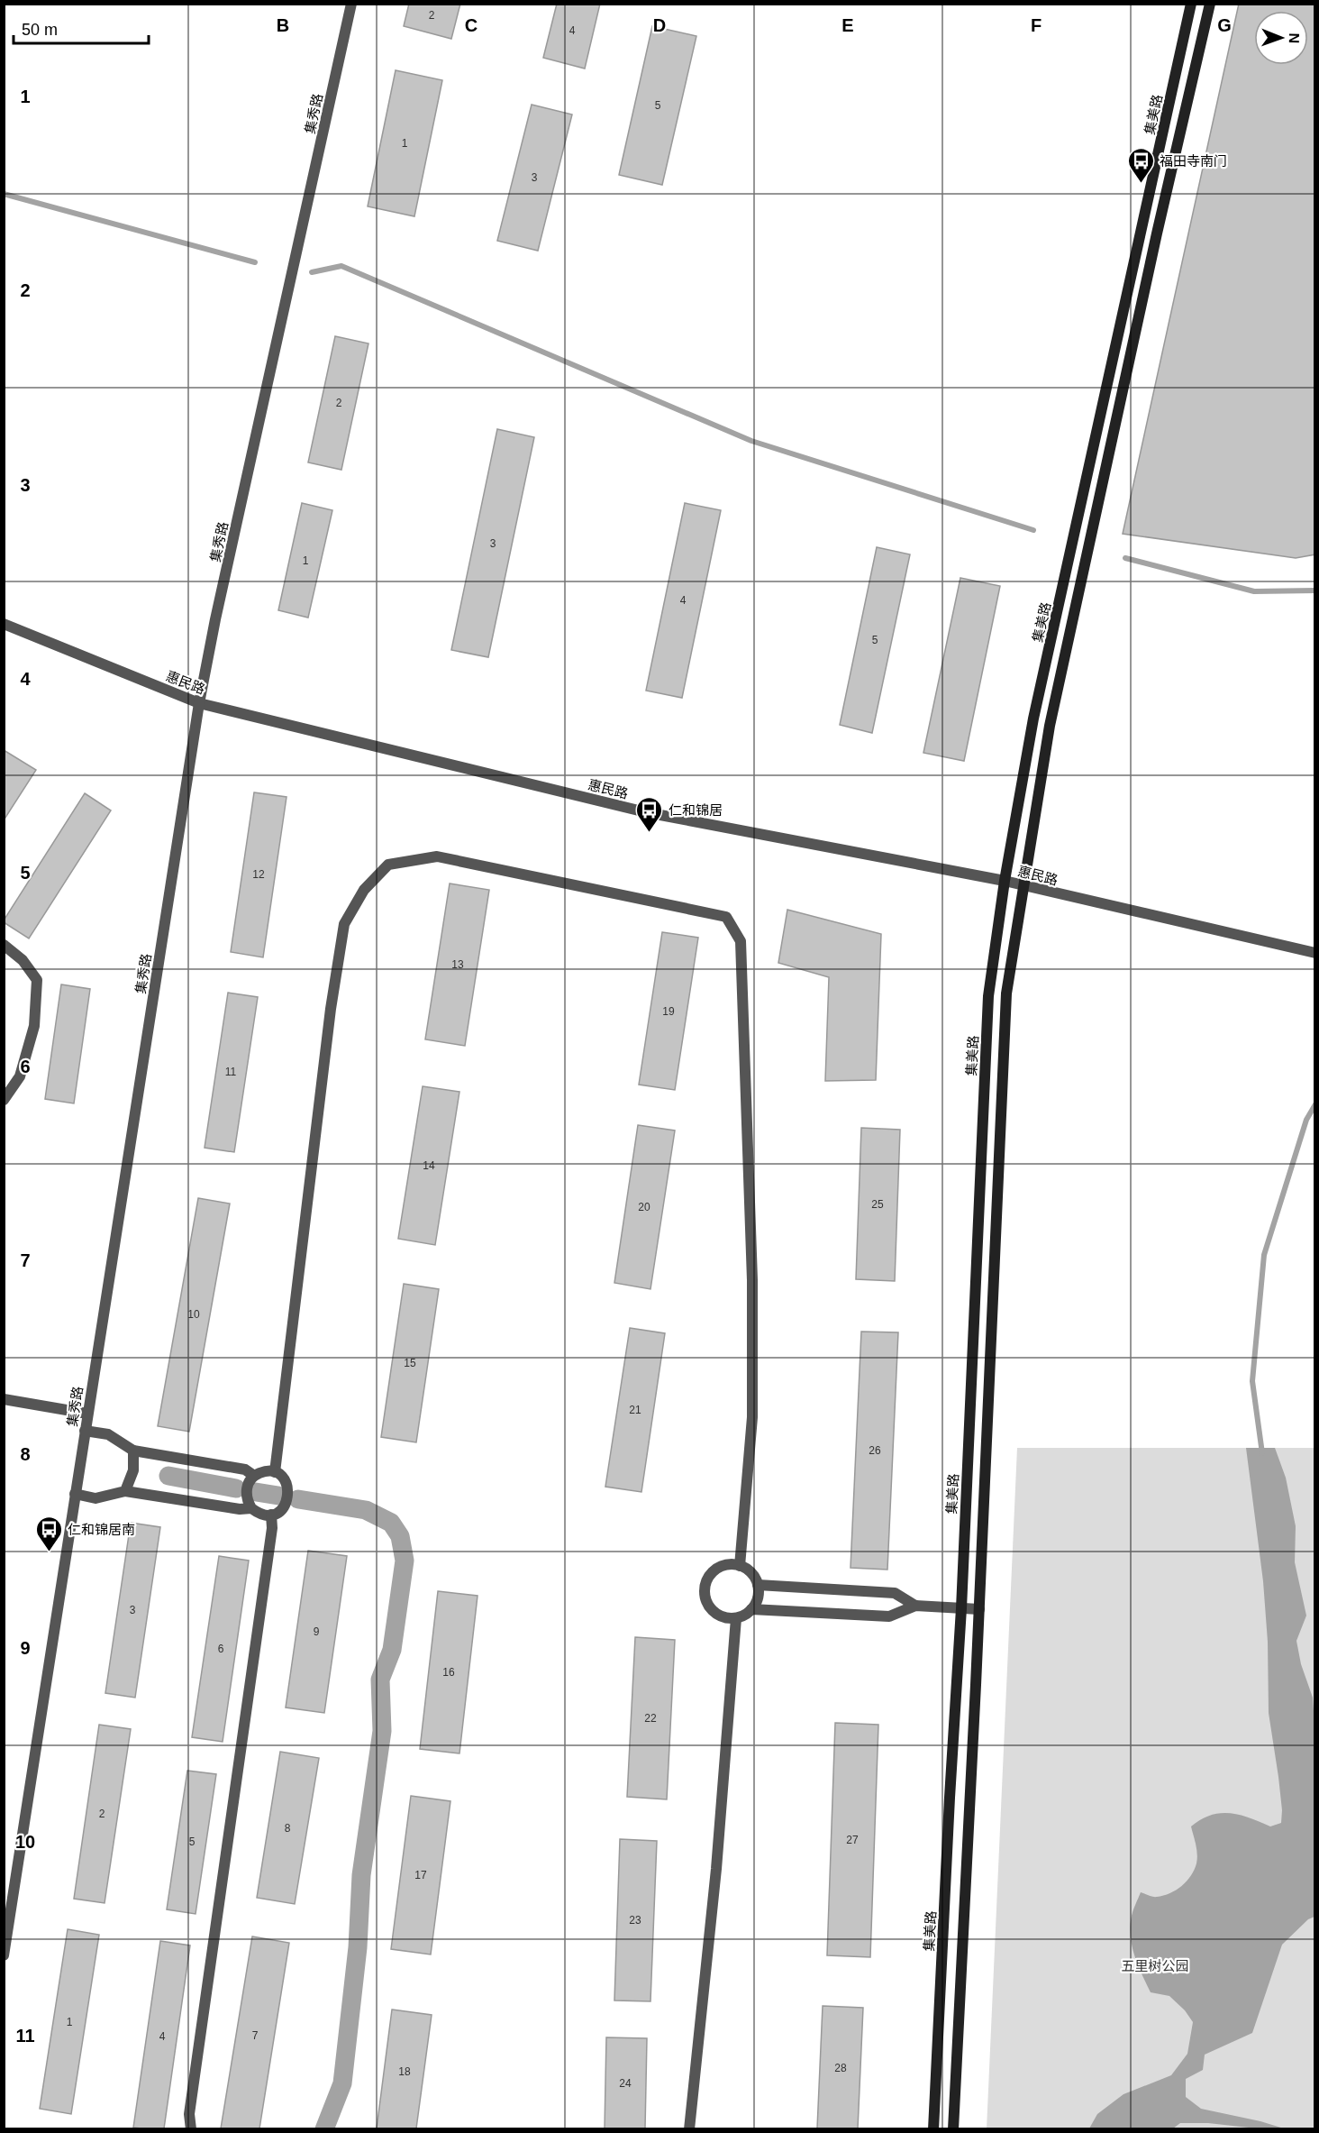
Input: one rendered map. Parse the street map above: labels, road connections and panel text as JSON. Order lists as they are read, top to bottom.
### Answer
{
  "streets": {
    "main road": ["集美路"],
    "street": ["集秀路", "惠民路"]
  },
  "crossings": [
    ["集秀路", "惠民路"],
    ["集美路", "惠民路"]
  ],
  "parks": ["五里树公园"],
  "places": {
    "bus stop": ["福田寺南门", "仁和锦居", "仁和锦居南"]
  },
  "house_numbers": [
    "2",
    "4",
    "5",
    "1",
    "3",
    "2",
    "3",
    "1",
    "4",
    "5",
    "12",
    "13",
    "19",
    "11",
    "14",
    "25",
    "20",
    "10",
    "15",
    "21",
    "26",
    "3",
    "9",
    "6",
    "16",
    "22",
    "2",
    "8",
    "27",
    "5",
    "17",
    "23",
    "1",
    "7",
    "4",
    "28",
    "18",
    "24"
  ],
  "scale_bar": "50 m",
  "north": "right",
  "grid": {
    "columns": [
      "B",
      "C",
      "D",
      "E",
      "F",
      "G"
    ],
    "rows": [
      "1",
      "2",
      "3",
      "4",
      "5",
      "6",
      "7",
      "8",
      "9",
      "10",
      "11"
    ]
  }
}
